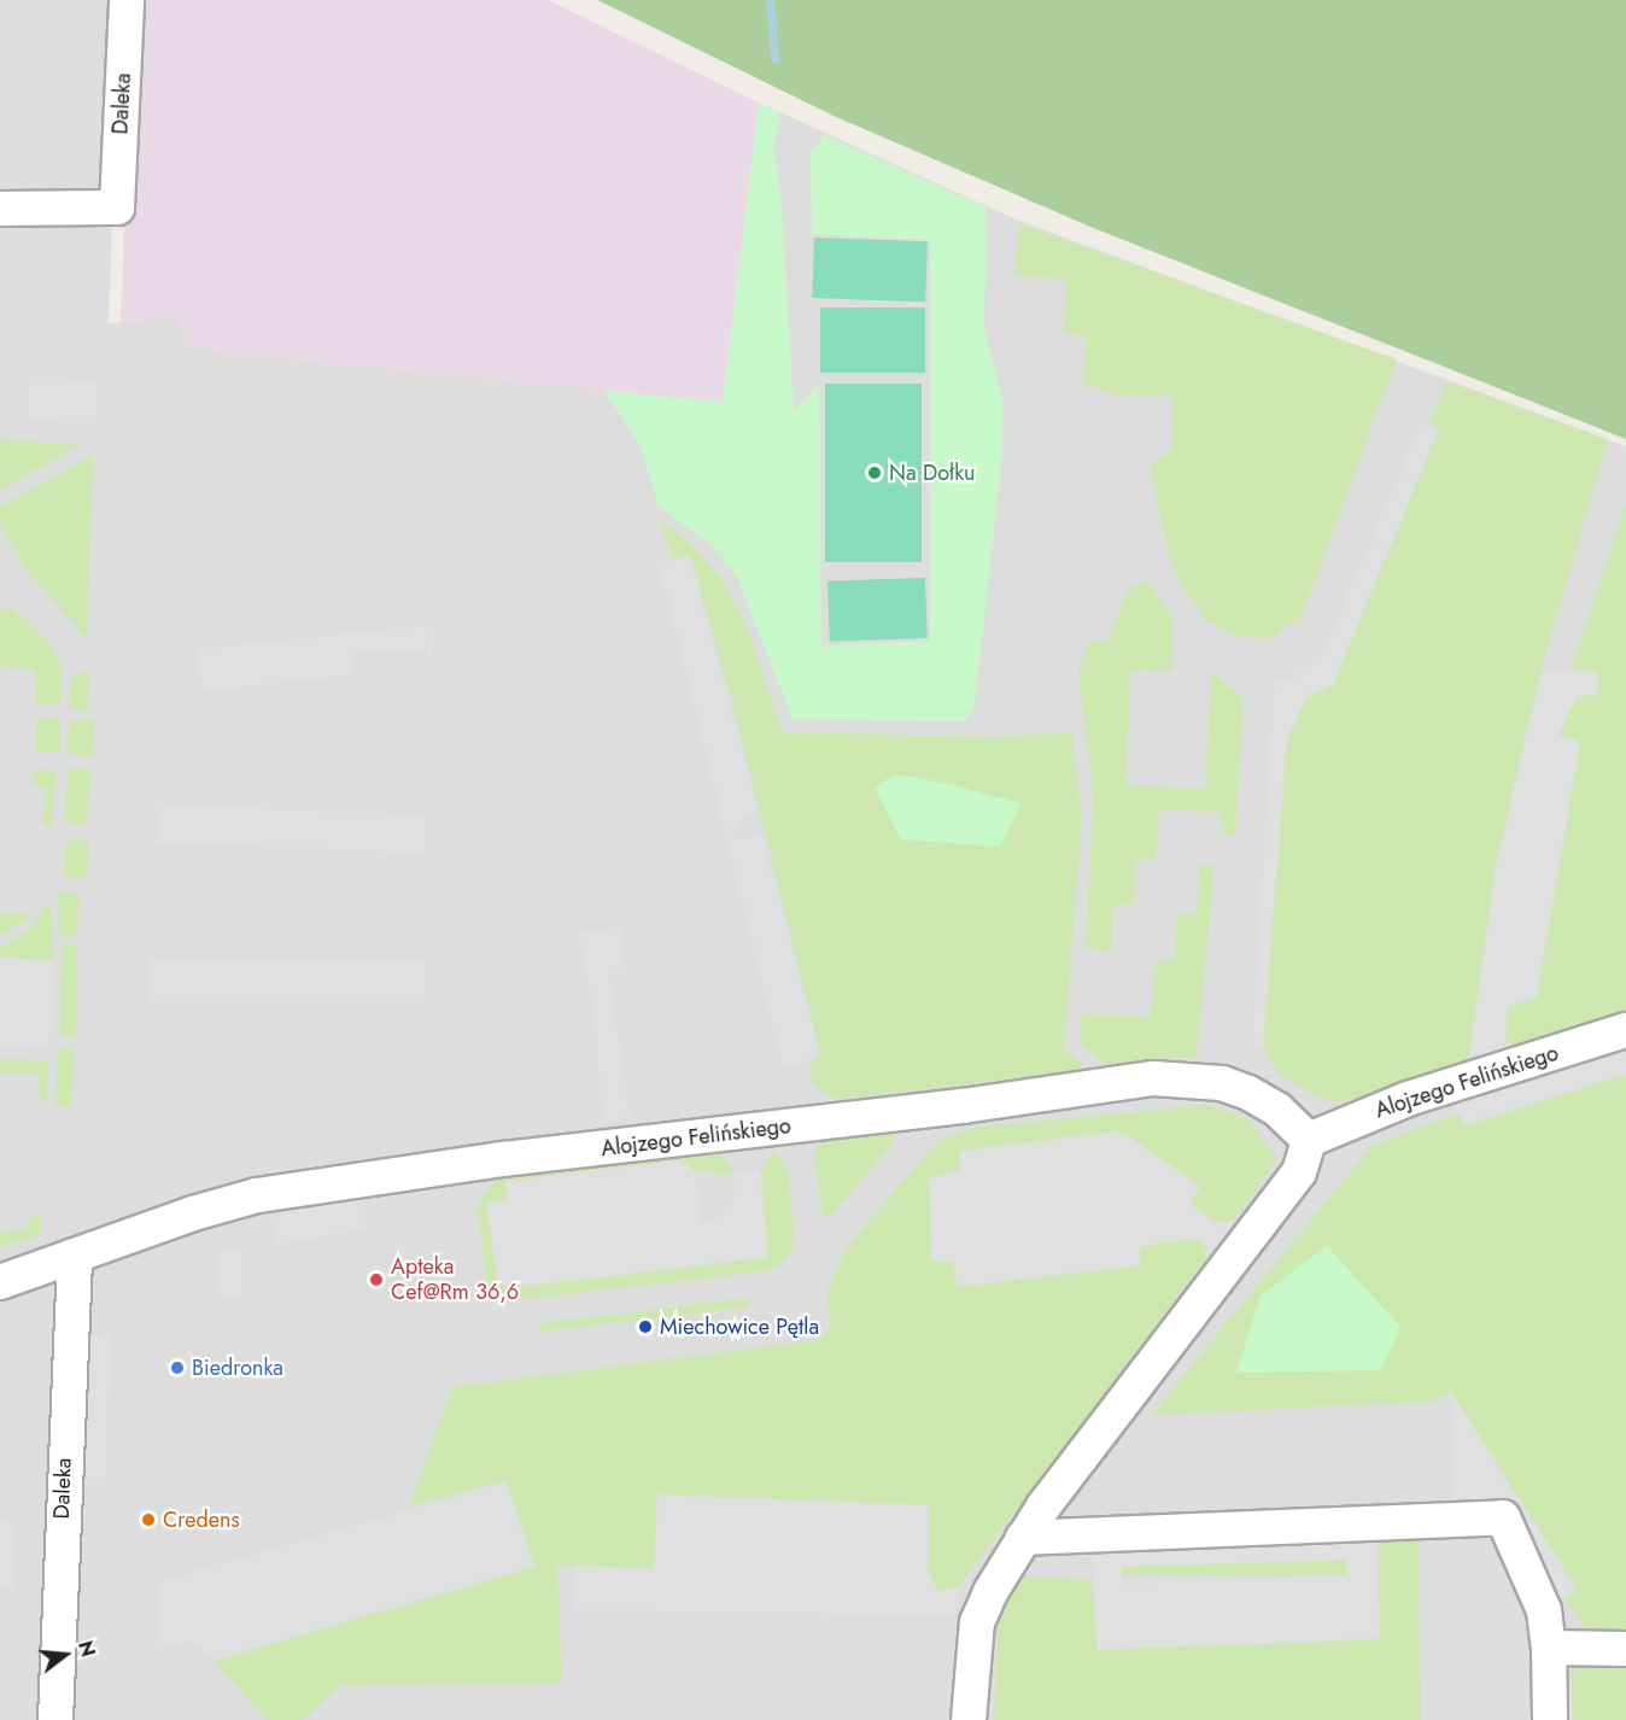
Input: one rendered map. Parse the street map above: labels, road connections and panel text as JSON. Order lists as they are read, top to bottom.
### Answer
{
  "streets": {
    "street": ["Daleka", "Alojzego Felińskiego"]
  },
  "crossings": [
    ["Daleka", "Alojzego Felińskiego"]
  ],
  "places": [
    "Na Dołku",
    "Apteka Cef@Rm 36,6",
    "Miechowice Pętla",
    "Biedronka",
    "Credens"
  ],
  "north": "right"
}
